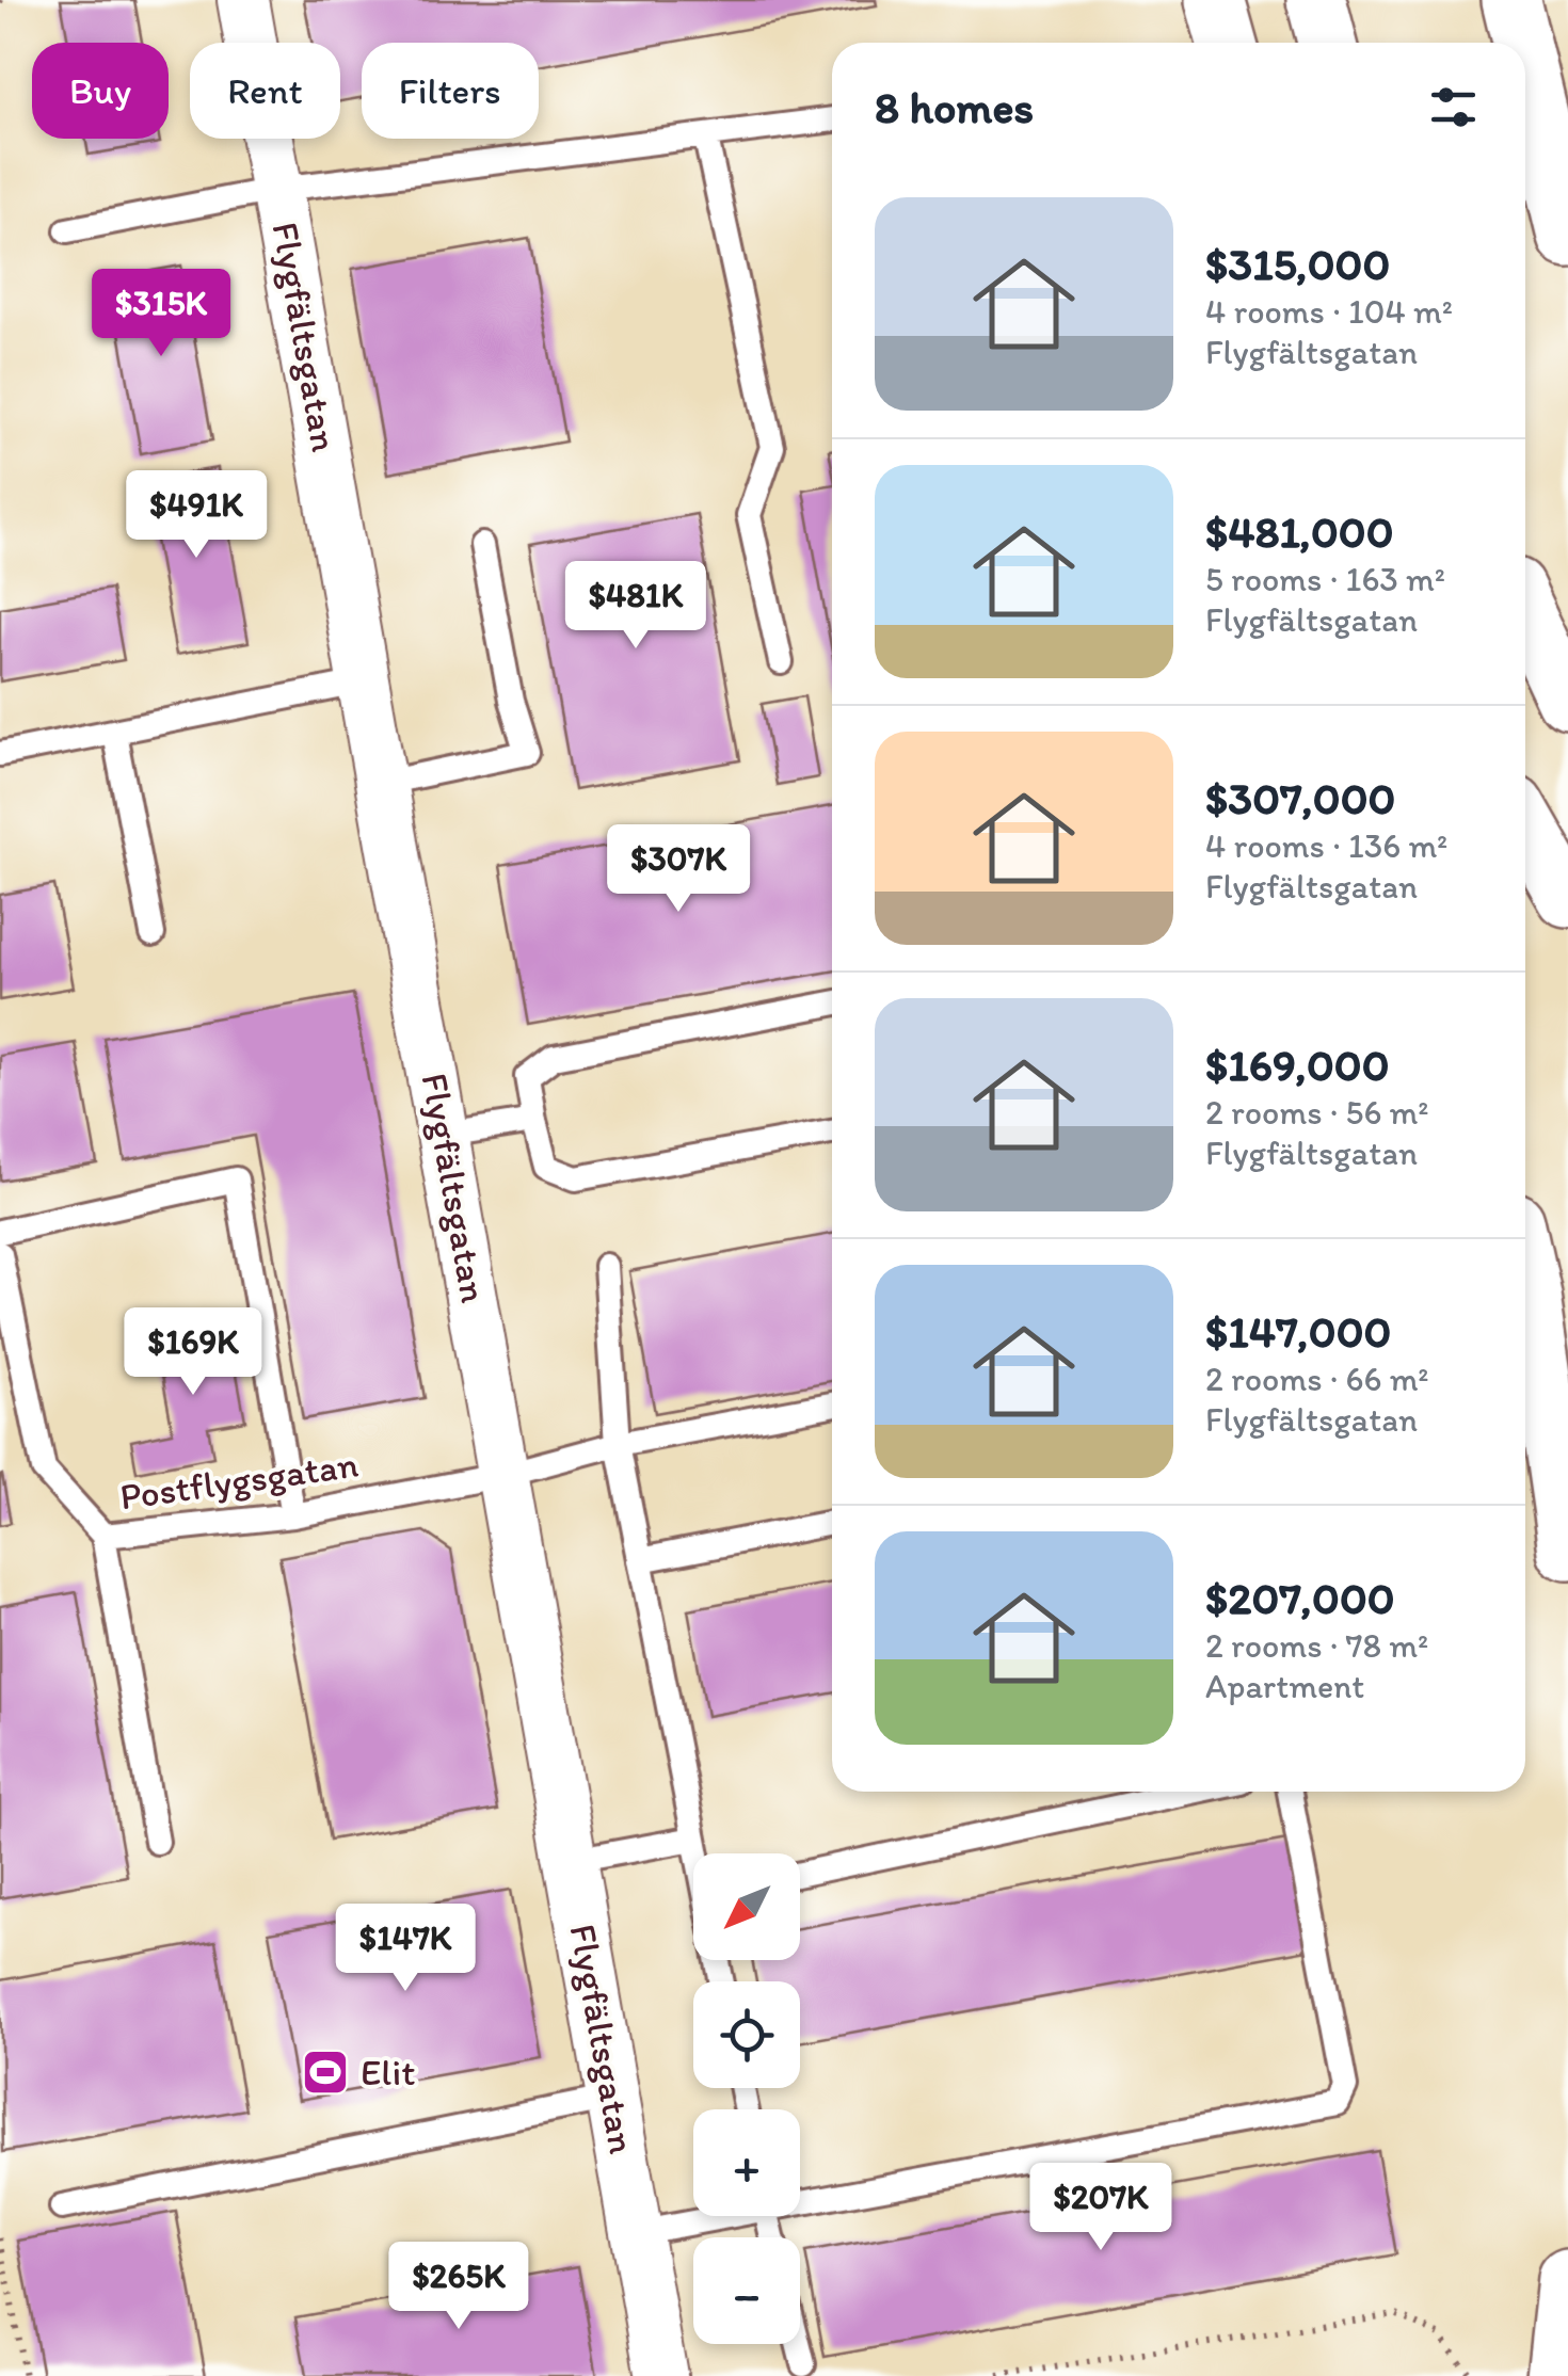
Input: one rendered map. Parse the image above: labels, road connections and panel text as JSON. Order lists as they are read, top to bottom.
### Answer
{
  "streets": {
    "street": ["Flygfältsgatan"],
    "lane": ["Postflygsgatan"]
  },
  "crossings": [
    ["Flygfältsgatan", "Postflygsgatan"]
  ],
  "places": {
    "sports": ["Elit"]
  },
  "north": "bottom left",
  "page": {
    "chip": ["Buy", "Rent", "Filters"],
    "heading": "8 homes",
    "list": [
      {
        "name": "$315,000",
        "note": "4 rooms · 104 m² · Flygfältsgatan"
      },
      {
        "name": "$481,000",
        "note": "5 rooms · 163 m² · Flygfältsgatan"
      },
      {
        "name": "$307,000",
        "note": "4 rooms · 136 m² · Flygfältsgatan"
      },
      {
        "name": "$169,000",
        "note": "2 rooms · 56 m² · Flygfältsgatan"
      },
      {
        "name": "$147,000",
        "note": "2 rooms · 66 m² · Flygfältsgatan"
      },
      {
        "name": "$207,000",
        "note": "2 rooms · 78 m² · Apartment"
      }
    ],
    "price": [
      "$315K",
      "$491K",
      "$481K",
      "$307K",
      "$169K",
      "$147K",
      "$207K",
      "$265K"
    ],
    "map_buttons": ["+", "−"]
  }
}
